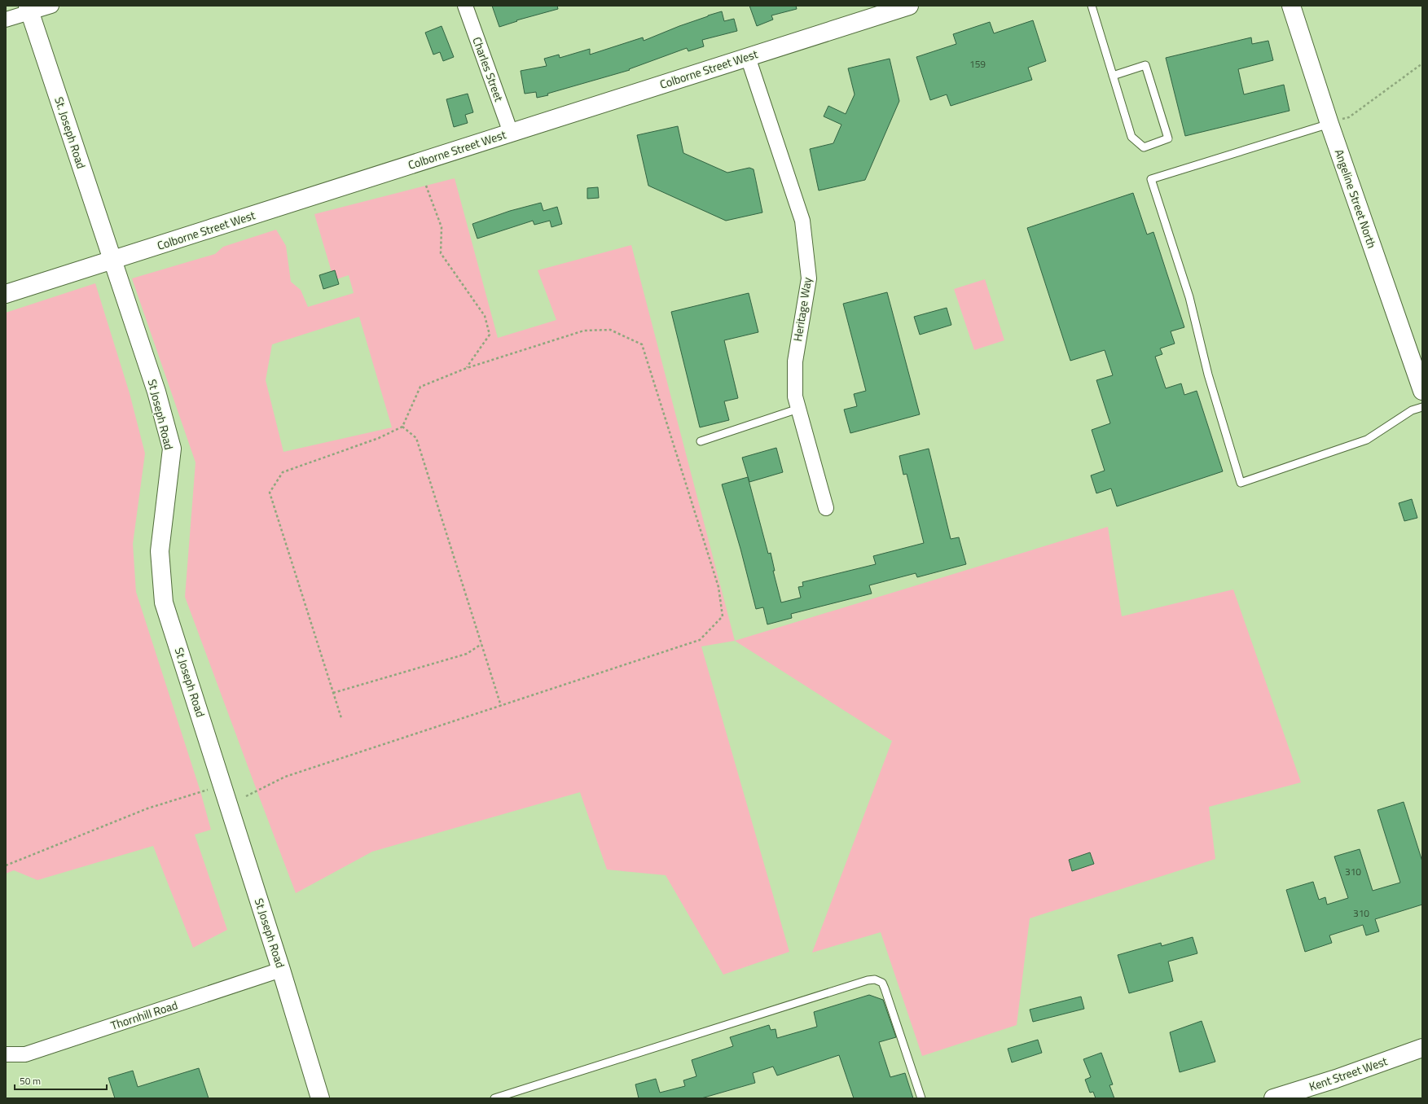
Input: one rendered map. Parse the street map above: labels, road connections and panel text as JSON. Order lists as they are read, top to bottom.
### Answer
{
  "streets": {
    "street": [
      "Charles Street",
      "Colborne Street West",
      "St. Joseph Road",
      "Angeline Street North",
      "Heritage Way",
      "St Joseph Road",
      "Thornhill Road",
      "Kent Street West"
    ]
  },
  "crossings": [
    ["Charles Street", "Colborne Street West"],
    ["Colborne Street West", "St. Joseph Road"],
    ["Colborne Street West", "Heritage Way"],
    ["Colborne Street West", "St Joseph Road"],
    ["St. Joseph Road", "St Joseph Road"],
    ["St Joseph Road", "Thornhill Road"]
  ],
  "house_numbers": ["159", "310", "310"],
  "scale_bar": "50 m"
}
